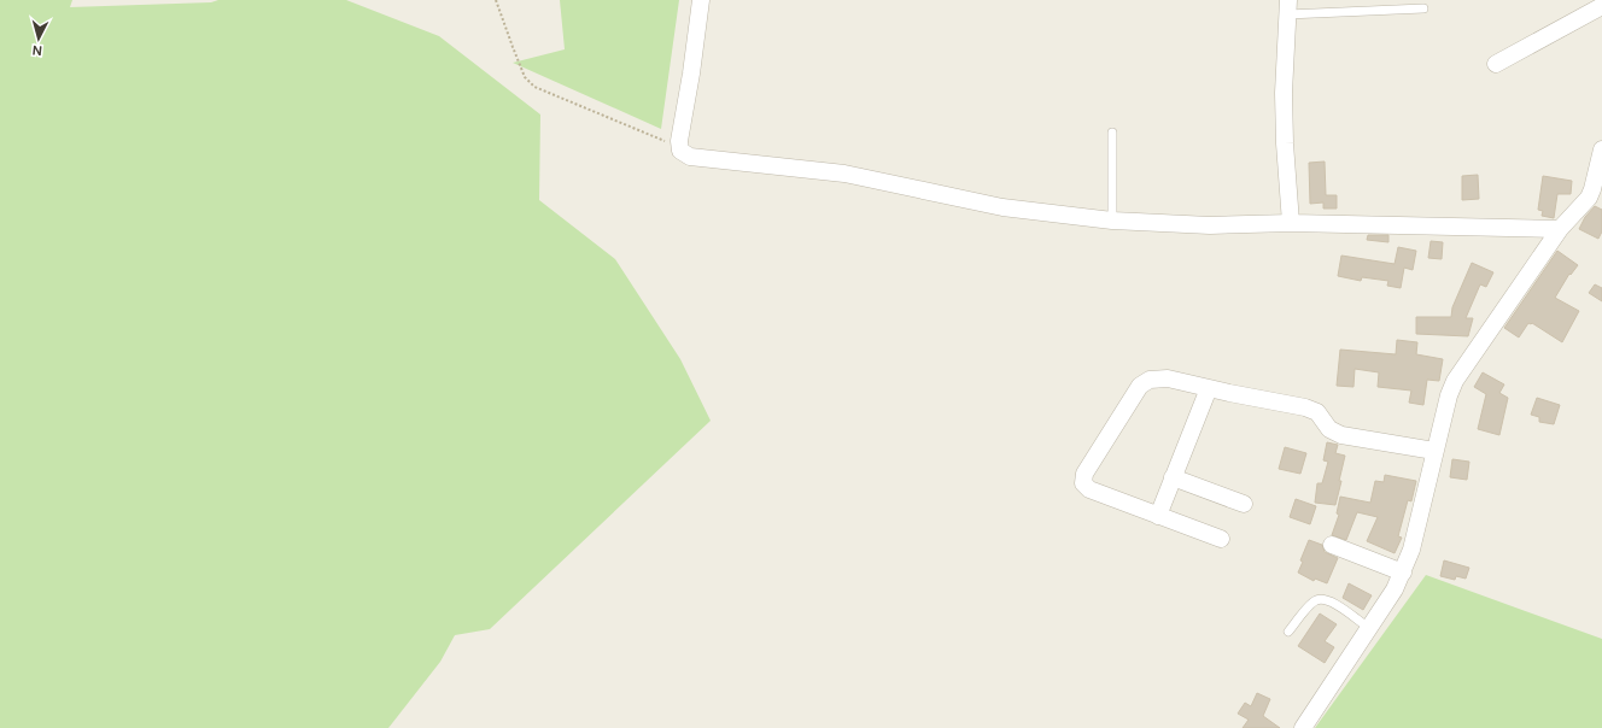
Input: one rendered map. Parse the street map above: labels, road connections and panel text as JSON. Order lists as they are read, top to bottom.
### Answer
{
  "north": "bottom"
}
